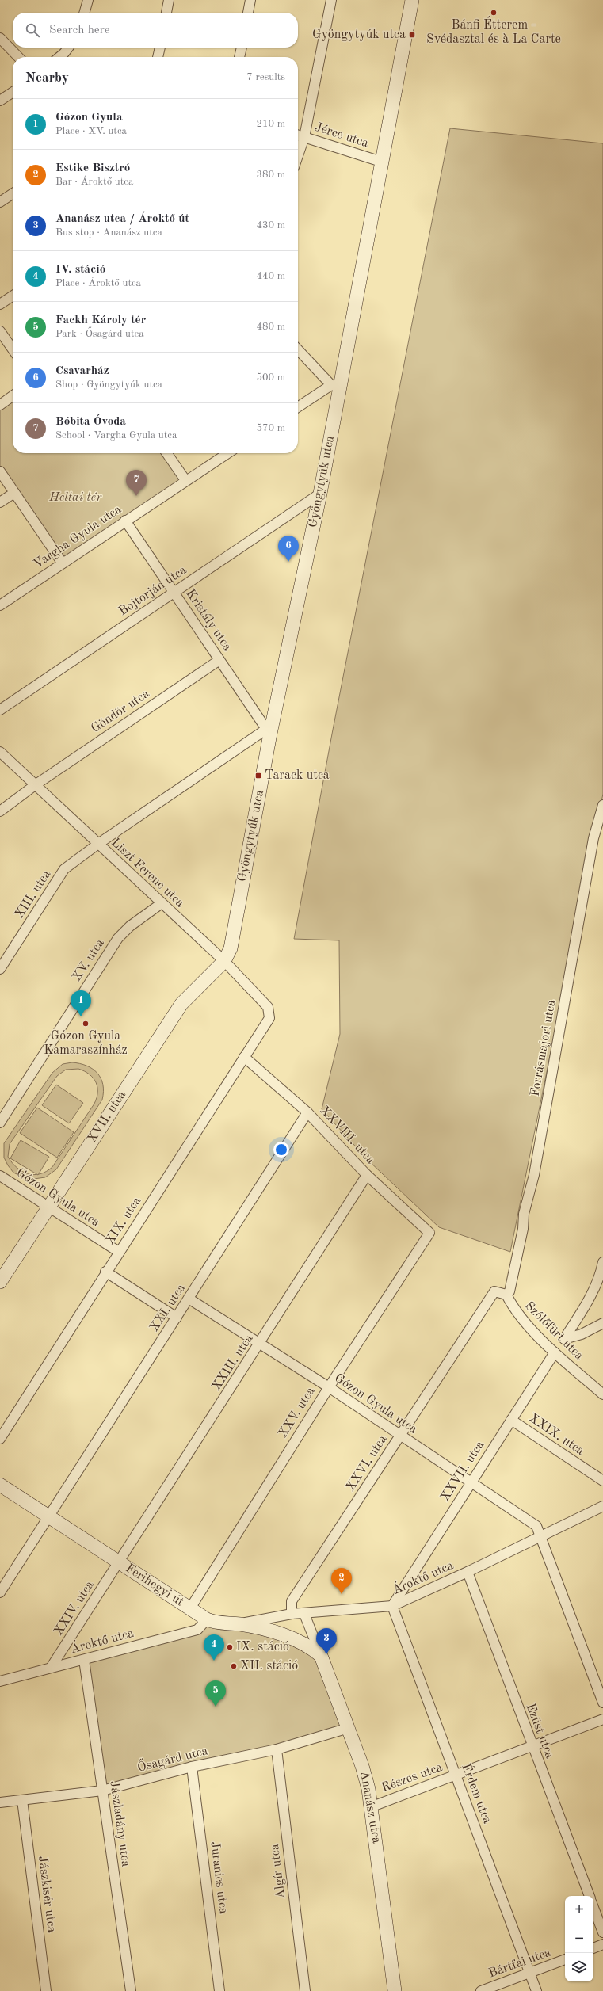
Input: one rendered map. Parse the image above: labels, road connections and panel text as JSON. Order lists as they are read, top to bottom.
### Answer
{
  "streets": {
    "street": [
      "Jérce utca",
      "Gyöngytyúk utca",
      "Vargha Gyula utca",
      "Bojtorján utca",
      "Kristály utca",
      "Göndör utca",
      "Liszt Ferenc utca",
      "XIII. utca",
      "XV. utca",
      "Forrásmajori utca",
      "XVII. utca",
      "XXVIII. utca",
      "Gózon Gyula utca",
      "XIX. utca",
      "XXI. utca",
      "Szőlőfürt utca",
      "XXIII. utca",
      "XXV. utca",
      "XXIX. utca",
      "XXVI. utca",
      "XXVII. utca",
      "Ároktő utca",
      "Ferihegyi út",
      "XXIV. utca",
      "Ezüst utca",
      "Ősagárd utca",
      "Részes utca",
      "Érdem utca",
      "Ananász utca",
      "Jászladány utca",
      "Algír utca",
      "Juranics utca",
      "Jászkisér utca",
      "Bártfai utca"
    ]
  },
  "crossings": [
    ["Jérce utca", "Gyöngytyúk utca"],
    ["Gyöngytyúk utca", "Bojtorján utca"],
    ["Gyöngytyúk utca", "Kristály utca"],
    ["Gyöngytyúk utca", "Liszt Ferenc utca"],
    ["Gyöngytyúk utca", "XVII. utca"],
    ["Vargha Gyula utca", "Kristály utca"],
    ["Bojtorján utca", "Kristály utca"],
    ["Kristály utca", "Göndör utca"],
    ["Göndör utca", "Liszt Ferenc utca"],
    ["Liszt Ferenc utca", "XIII. utca"],
    ["Liszt Ferenc utca", "XV. utca"],
    ["Liszt Ferenc utca", "XVII. utca"],
    ["Liszt Ferenc utca", "XIX. utca"],
    ["Forrásmajori utca", "Szőlőfürt utca"],
    ["Forrásmajori utca", "XXVI. utca"],
    ["XVII. utca", "Gózon Gyula utca"],
    ["XXVIII. utca", "XIX. utca"],
    ["XXVIII. utca", "XXI. utca"],
    ["XXVIII. utca", "XXIII. utca"],
    ["XXVIII. utca", "XXV. utca"],
    ["Gózon Gyula utca", "XIX. utca"],
    ["Gózon Gyula utca", "XXI. utca"],
    ["Gózon Gyula utca", "XXIII. utca"],
    ["Gózon Gyula utca", "XXV. utca"],
    ["Gózon Gyula utca", "XXVI. utca"],
    ["Gózon Gyula utca", "XXVII. utca"],
    ["Gózon Gyula utca", "Ároktő utca"],
    ["XXI. utca", "Ferihegyi út"],
    ["Szőlőfürt utca", "XXVI. utca"],
    ["Szőlőfürt utca", "XXVII. utca"],
    ["XXIII. utca", "Ferihegyi út"],
    ["XXIII. utca", "XXIV. utca"],
    ["XXV. utca", "Ferihegyi út"],
    ["XXIX. utca", "XXVII. utca"],
    ["XXVI. utca", "Ároktő utca"],
    ["XXVII. utca", "Ároktő utca"],
    ["XXVII. utca", "Érdem utca"],
    ["Ároktő utca", "Ferihegyi út"],
    ["Ároktő utca", "XXIV. utca"],
    ["Ároktő utca", "Ezüst utca"],
    ["Ároktő utca", "Érdem utca"],
    ["Ároktő utca", "Ananász utca"],
    ["Ároktő utca", "Jászladány utca"],
    ["Ferihegyi út", "XXIV. utca"],
    ["Ferihegyi út", "Ananász utca"],
    ["Ezüst utca", "Részes utca"],
    ["Ősagárd utca", "Ananász utca"],
    ["Ősagárd utca", "Jászladány utca"],
    ["Ősagárd utca", "Algír utca"],
    ["Ősagárd utca", "Juranics utca"],
    ["Ősagárd utca", "Jászkisér utca"],
    ["Részes utca", "Érdem utca"],
    ["Részes utca", "Ananász utca"],
    ["Érdem utca", "Bártfai utca"]
  ],
  "parks": ["Heltai tér"],
  "places": {
    "other": [
      "Bánfi Étterem - Svédasztal és à La Carte",
      "Gózon Gyula Kamaraszínház",
      "IX. stáció",
      "XII. stáció"
    ],
    "transit": ["Gyöngytyúk utca", "Tarack utca"]
  },
  "page": {
    "search": "Search here",
    "heading": ["Nearby", "7 results"],
    "list": [
      {
        "mark": "1",
        "name": "Gózon Gyula",
        "note": "Place · XV. utca",
        "value": "210 m"
      },
      {
        "mark": "2",
        "name": "Estike Bisztró",
        "note": "Bar · Ároktő utca",
        "value": "380 m"
      },
      {
        "mark": "3",
        "name": "Ananász utca / Ároktő út",
        "note": "Bus stop · Ananász utca",
        "value": "430 m"
      },
      {
        "mark": "4",
        "name": "IV. stáció",
        "note": "Place · Ároktő utca",
        "value": "440 m"
      },
      {
        "mark": "5",
        "name": "Fackh Károly tér",
        "note": "Park · Ősagárd utca",
        "value": "480 m"
      },
      {
        "mark": "6",
        "name": "Csavarház",
        "note": "Shop · Gyöngytyúk utca",
        "value": "500 m"
      },
      {
        "mark": "7",
        "name": "Bóbita Óvoda",
        "note": "School · Vargha Gyula utca",
        "value": "570 m"
      }
    ],
    "pins": [
      "7",
      "6",
      "1",
      "2",
      "3",
      "4",
      "5"
    ],
    "map_buttons": ["+", "−"]
  }
}
